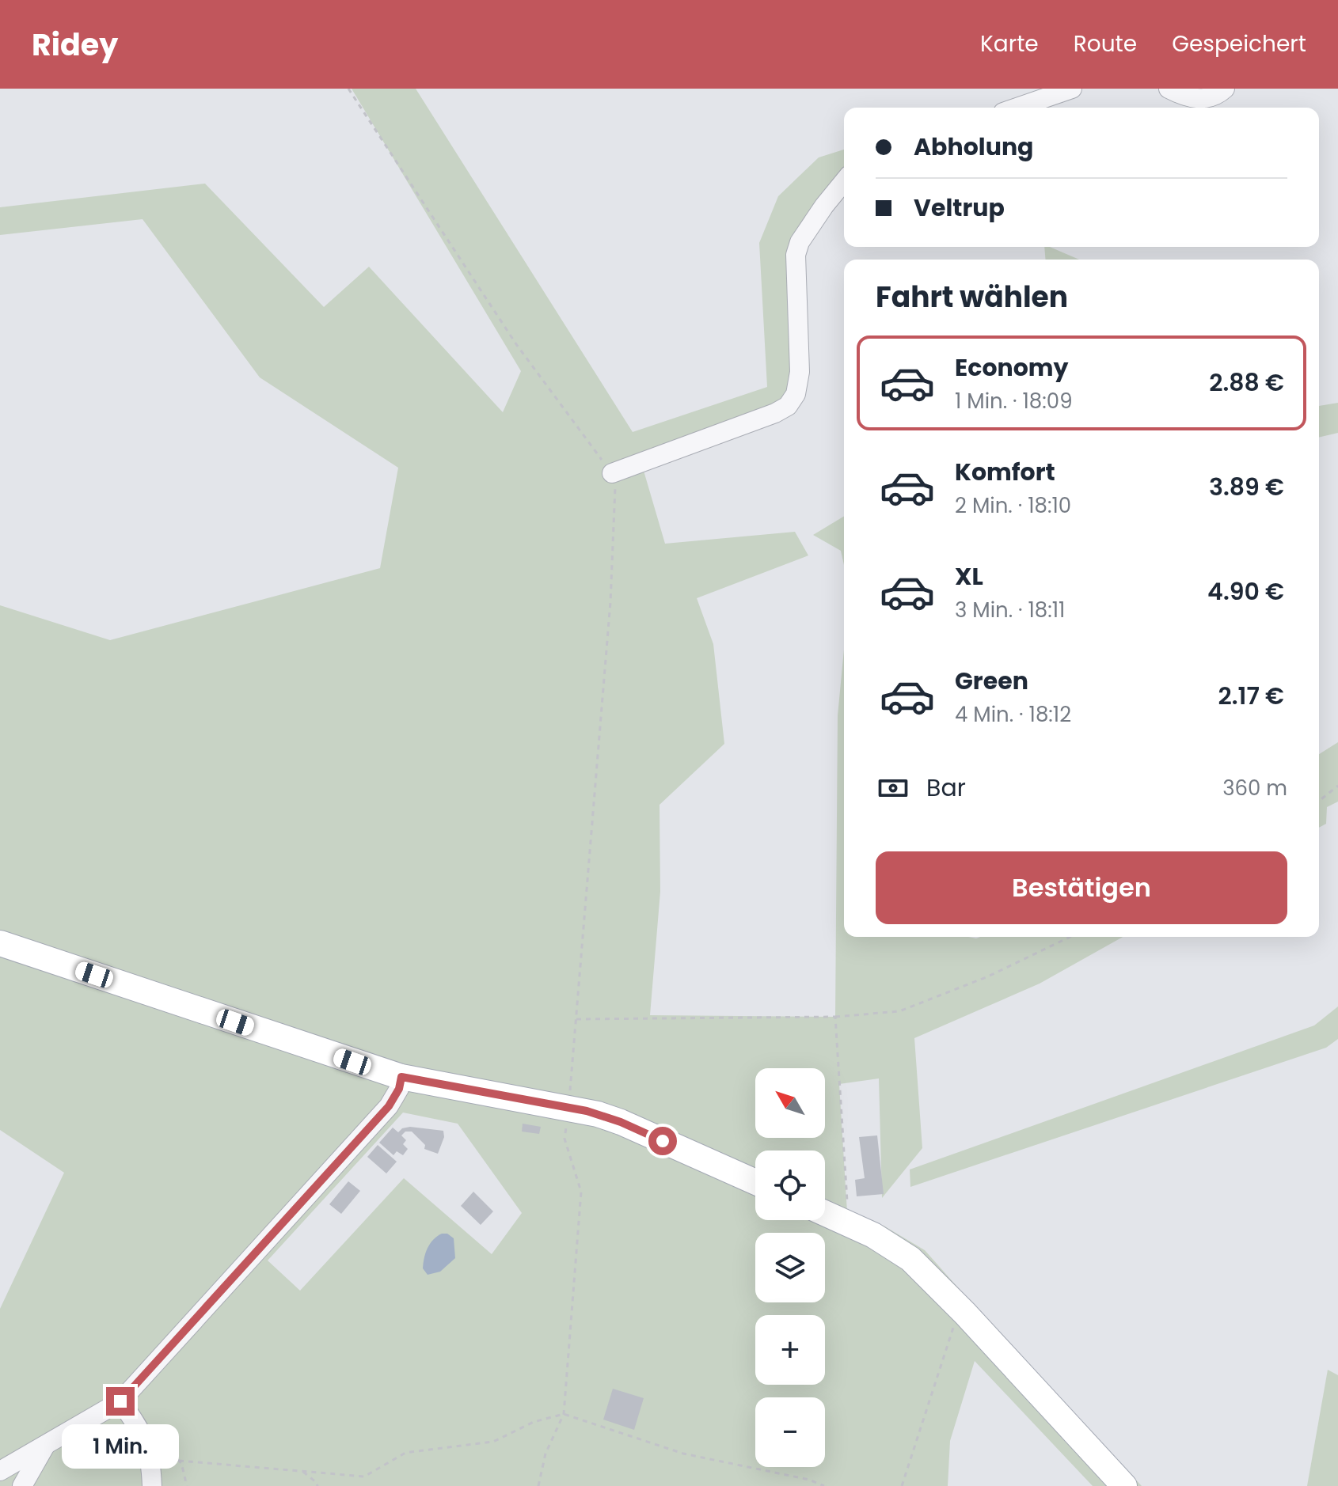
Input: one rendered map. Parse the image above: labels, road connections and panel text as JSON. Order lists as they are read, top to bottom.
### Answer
{
  "north": "top left",
  "page": {
    "header": "Ridey",
    "nav": ["Karte", "Route", "Gespeichert"],
    "banner": ["Abholung", "Veltrup"],
    "heading": "Fahrt wählen",
    "list": [
      {
        "name": "Economy",
        "note": "1 Min. · 18:09",
        "value": "2.88 €"
      },
      {
        "name": "Komfort",
        "note": "2 Min. · 18:10",
        "value": "3.89 €"
      },
      {
        "name": "XL",
        "note": "3 Min. · 18:11",
        "value": "4.90 €"
      },
      {
        "name": "Green",
        "note": "4 Min. · 18:12",
        "value": "2.17 €"
      }
    ],
    "pay": ["Bar", "360 m"],
    "buttons": "Bestätigen",
    "map_buttons": ["+", "−"],
    "bubble": "1 Min."
  }
}
